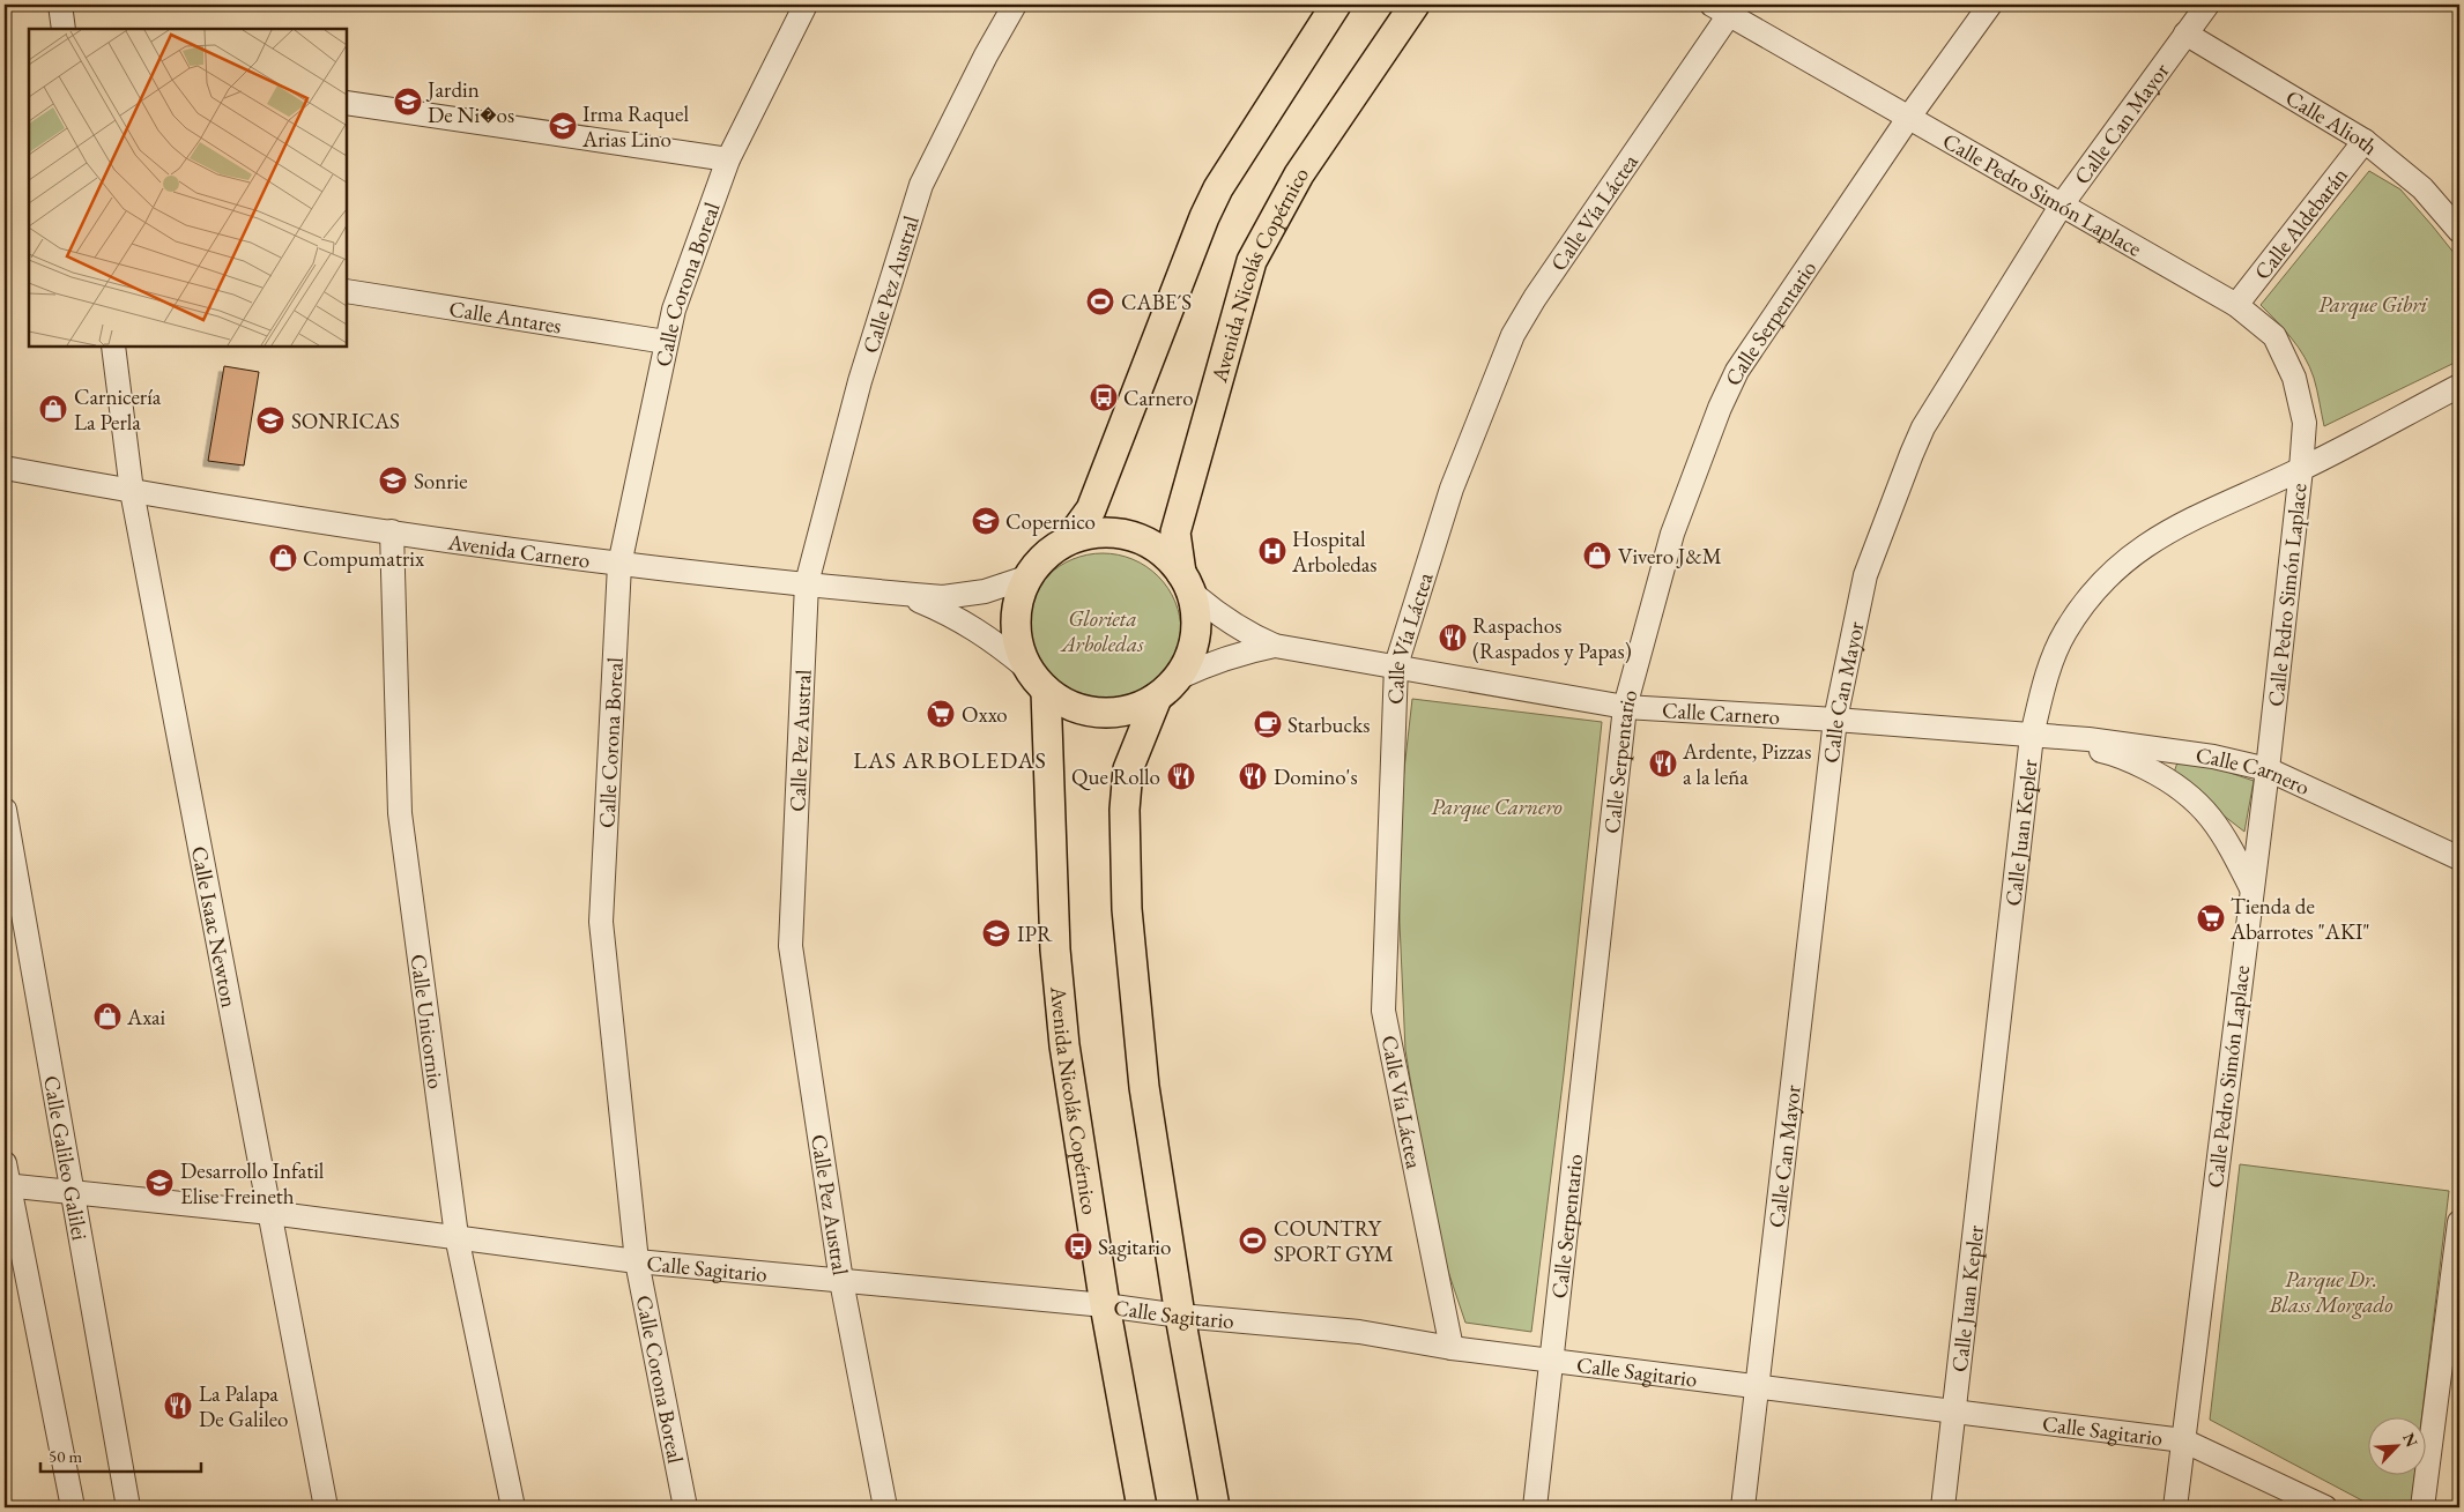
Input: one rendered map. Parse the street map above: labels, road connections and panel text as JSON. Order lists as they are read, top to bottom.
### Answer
{
  "streets": {
    "main road": ["Avenida Nicolás Copérnico"],
    "street": [
      "Calle Can Mayor",
      "Calle Alioth",
      "Calle Pedro Simón Laplace",
      "Calle Vía Láctea",
      "Calle Aldebarán",
      "Calle Corona Boreal",
      "Calle Pez Austral",
      "Calle Antares",
      "Calle Serpentario",
      "Avenida Carnero",
      "Calle Carnero",
      "Calle Juan Kepler",
      "Calle Isaac Newton",
      "Calle Unicornio",
      "Calle Galileo Galilei",
      "Calle Sagitario"
    ]
  },
  "crossings": [
    ["Calle Can Mayor", "Calle Alioth"],
    ["Calle Can Mayor", "Calle Pedro Simón Laplace"],
    ["Calle Can Mayor", "Calle Carnero"],
    ["Calle Can Mayor", "Calle Sagitario"],
    ["Calle Alioth", "Calle Aldebarán"],
    ["Calle Pedro Simón Laplace", "Calle Vía Láctea"],
    ["Calle Pedro Simón Laplace", "Calle Aldebarán"],
    ["Calle Pedro Simón Laplace", "Calle Serpentario"],
    ["Calle Pedro Simón Laplace", "Calle Carnero"],
    ["Calle Pedro Simón Laplace", "Calle Juan Kepler"],
    ["Calle Pedro Simón Laplace", "Calle Sagitario"],
    ["Calle Vía Láctea", "Calle Carnero"],
    ["Calle Vía Láctea", "Calle Sagitario"],
    ["Avenida Nicolás Copérnico", "Avenida Carnero"],
    ["Avenida Nicolás Copérnico", "Calle Carnero"],
    ["Avenida Nicolás Copérnico", "Calle Sagitario"],
    ["Calle Corona Boreal", "Calle Antares"],
    ["Calle Corona Boreal", "Avenida Carnero"],
    ["Calle Corona Boreal", "Calle Sagitario"],
    ["Calle Pez Austral", "Avenida Carnero"],
    ["Calle Pez Austral", "Calle Sagitario"],
    ["Calle Serpentario", "Calle Carnero"],
    ["Calle Serpentario", "Calle Sagitario"],
    ["Avenida Carnero", "Calle Carnero"],
    ["Avenida Carnero", "Calle Isaac Newton"],
    ["Avenida Carnero", "Calle Unicornio"],
    ["Calle Carnero", "Calle Juan Kepler"],
    ["Calle Juan Kepler", "Calle Sagitario"],
    ["Calle Isaac Newton", "Calle Sagitario"],
    ["Calle Unicornio", "Calle Sagitario"],
    ["Calle Galileo Galilei", "Calle Sagitario"]
  ],
  "districts": ["LAS ARBOLEDAS"],
  "parks": [
    "Parque Gibri",
    "Glorieta Arboledas",
    "Parque Carnero",
    "Parque Dr. Blass Morgado"
  ],
  "places": {
    "school or university": [
      "Jardin De Ni�os",
      "Irma Raquel Arias Lino",
      "SONRICAS",
      "Sonrie",
      "Copernico",
      "IPR",
      "Desarrollo Infatil Elise Freineth"
    ],
    "sports": ["CABE´S", "COUNTRY SPORT GYM"],
    "bus stop": ["Carnero", "Sagitario"],
    "shop": [
      "Carnicería La Perla",
      "Vivero J&M",
      "Compumatrix",
      "Axai"
    ],
    "hospital": ["Hospital Arboledas"],
    "restaurant": [
      "Raspachos (Raspados y Papas)",
      "Ardente, Pizzas a la leña",
      "Que Rollo",
      "Domino's",
      "La Palapa De Galileo"
    ],
    "supermarket": ["Oxxo", "Tienda de Abarrotes \"AKI\""],
    "cafe": ["Starbucks"]
  },
  "scale_bar": "50 m",
  "north": "top right"
}
